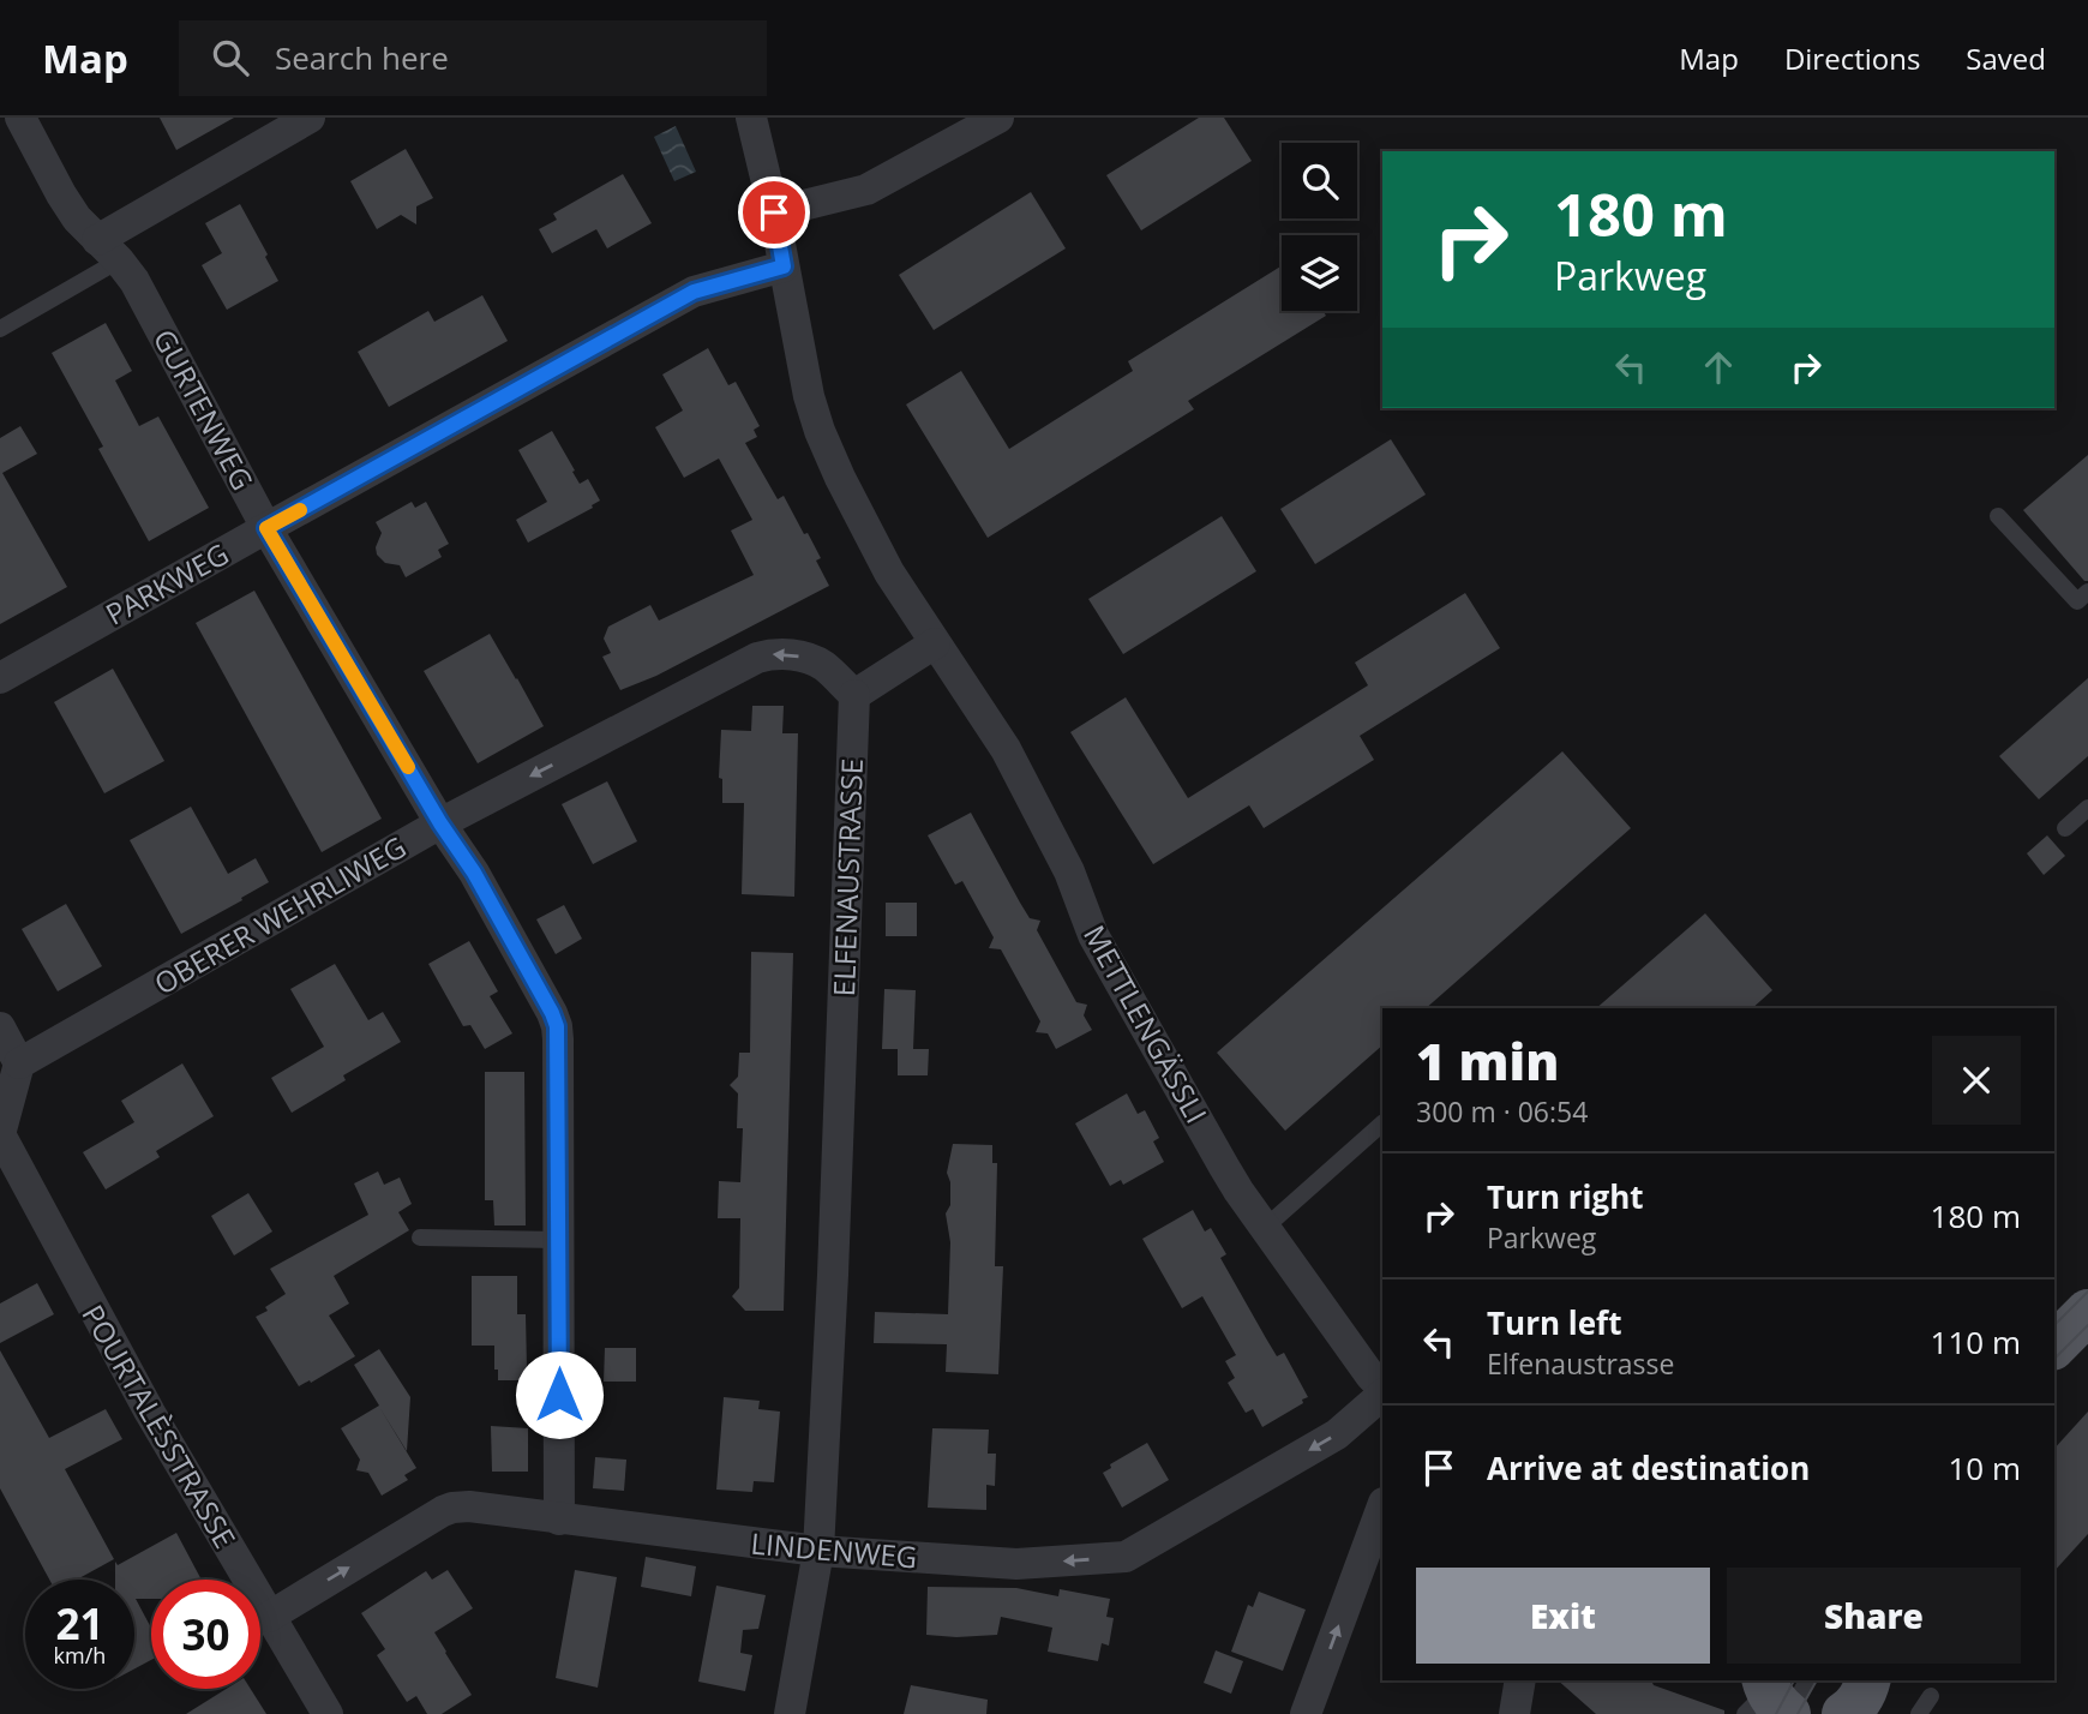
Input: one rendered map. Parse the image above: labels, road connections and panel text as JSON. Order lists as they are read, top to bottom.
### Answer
{
  "streets": {
    "street": [
      "GURTENWEG",
      "PARKWEG",
      "ELFENAUSTRASSE",
      "OBERER WEHRLIWEG",
      "METTLENGÄSSLI",
      "POURTALÈSSTRASSE",
      "LINDENWEG"
    ]
  },
  "crossings": [
    ["GURTENWEG", "PARKWEG"],
    ["GURTENWEG", "OBERER WEHRLIWEG"],
    ["GURTENWEG", "LINDENWEG"],
    ["ELFENAUSTRASSE", "OBERER WEHRLIWEG"],
    ["ELFENAUSTRASSE", "LINDENWEG"],
    ["OBERER WEHRLIWEG", "POURTALÈSSTRASSE"],
    ["POURTALÈSSTRASSE", "LINDENWEG"]
  ],
  "one_way": ["OBERER WEHRLIWEG"],
  "page": {
    "header": "Map",
    "search": "Search here",
    "nav": ["Map", "Directions", "Saved"],
    "turn": ["180 m", "Parkweg"],
    "heading": ["1 min", "300 m · 06:54"],
    "list": [
      {
        "name": "Turn right",
        "note": "Parkweg",
        "value": "180 m"
      },
      {
        "name": "Turn left",
        "note": "Elfenaustrasse",
        "value": "110 m"
      },
      {
        "name": "Arrive at destination",
        "value": "10 m"
      }
    ],
    "buttons": ["Exit", "Share"],
    "speed": "21 km/h",
    "limit": "30"
  }
}
